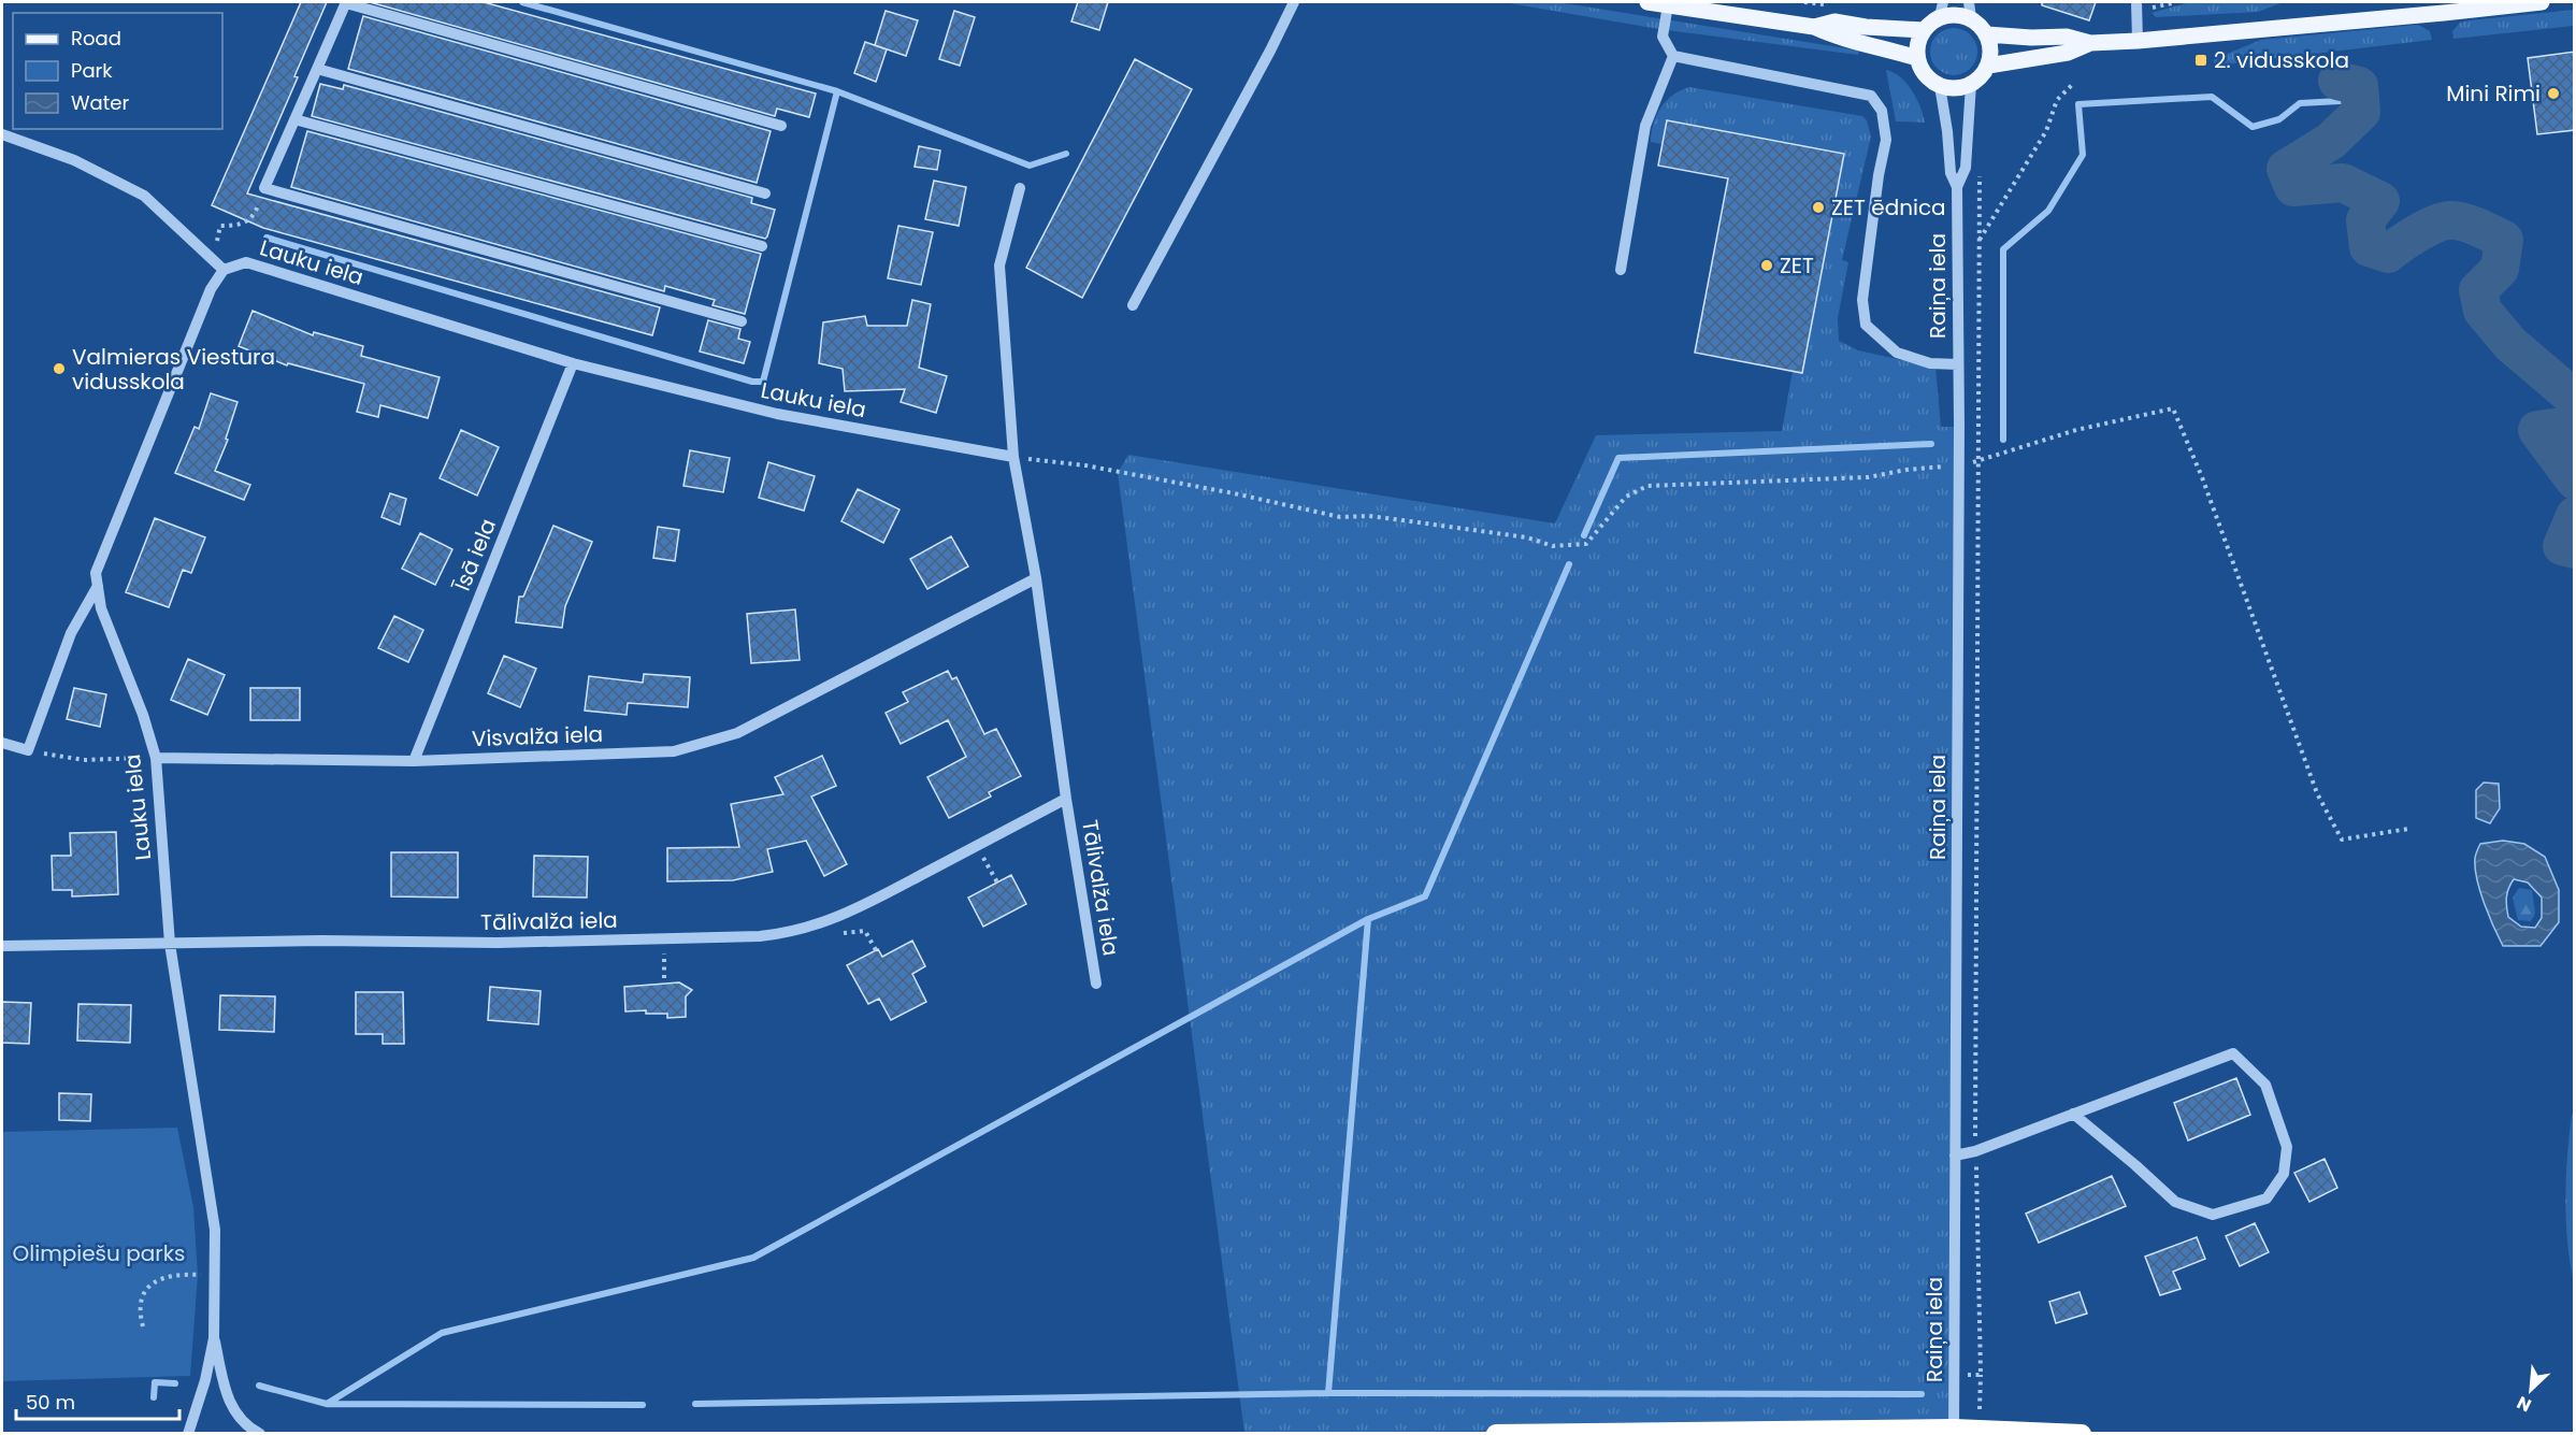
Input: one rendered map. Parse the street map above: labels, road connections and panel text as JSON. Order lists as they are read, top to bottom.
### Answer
{
  "streets": {
    "street": [
      "Lauku iela",
      "Raiņa iela",
      "Īsā iela",
      "Visvalža iela",
      "Tālivalža iela"
    ]
  },
  "crossings": [
    ["Lauku iela", "Īsā iela"],
    ["Lauku iela", "Visvalža iela"],
    ["Lauku iela", "Tālivalža iela"],
    ["Īsā iela", "Visvalža iela"],
    ["Visvalža iela", "Tālivalža iela"]
  ],
  "parks": ["Olimpiešu parks"],
  "places": {
    "transit": ["2. vidusskola"],
    "other": [
      "Mini Rimi",
      "ZET ēdnica",
      "ZET",
      "Valmieras Viestura vidusskola"
    ]
  },
  "legend": ["Road", "Park", "Water"],
  "scale_bar": "50 m",
  "north": "bottom left"
}
